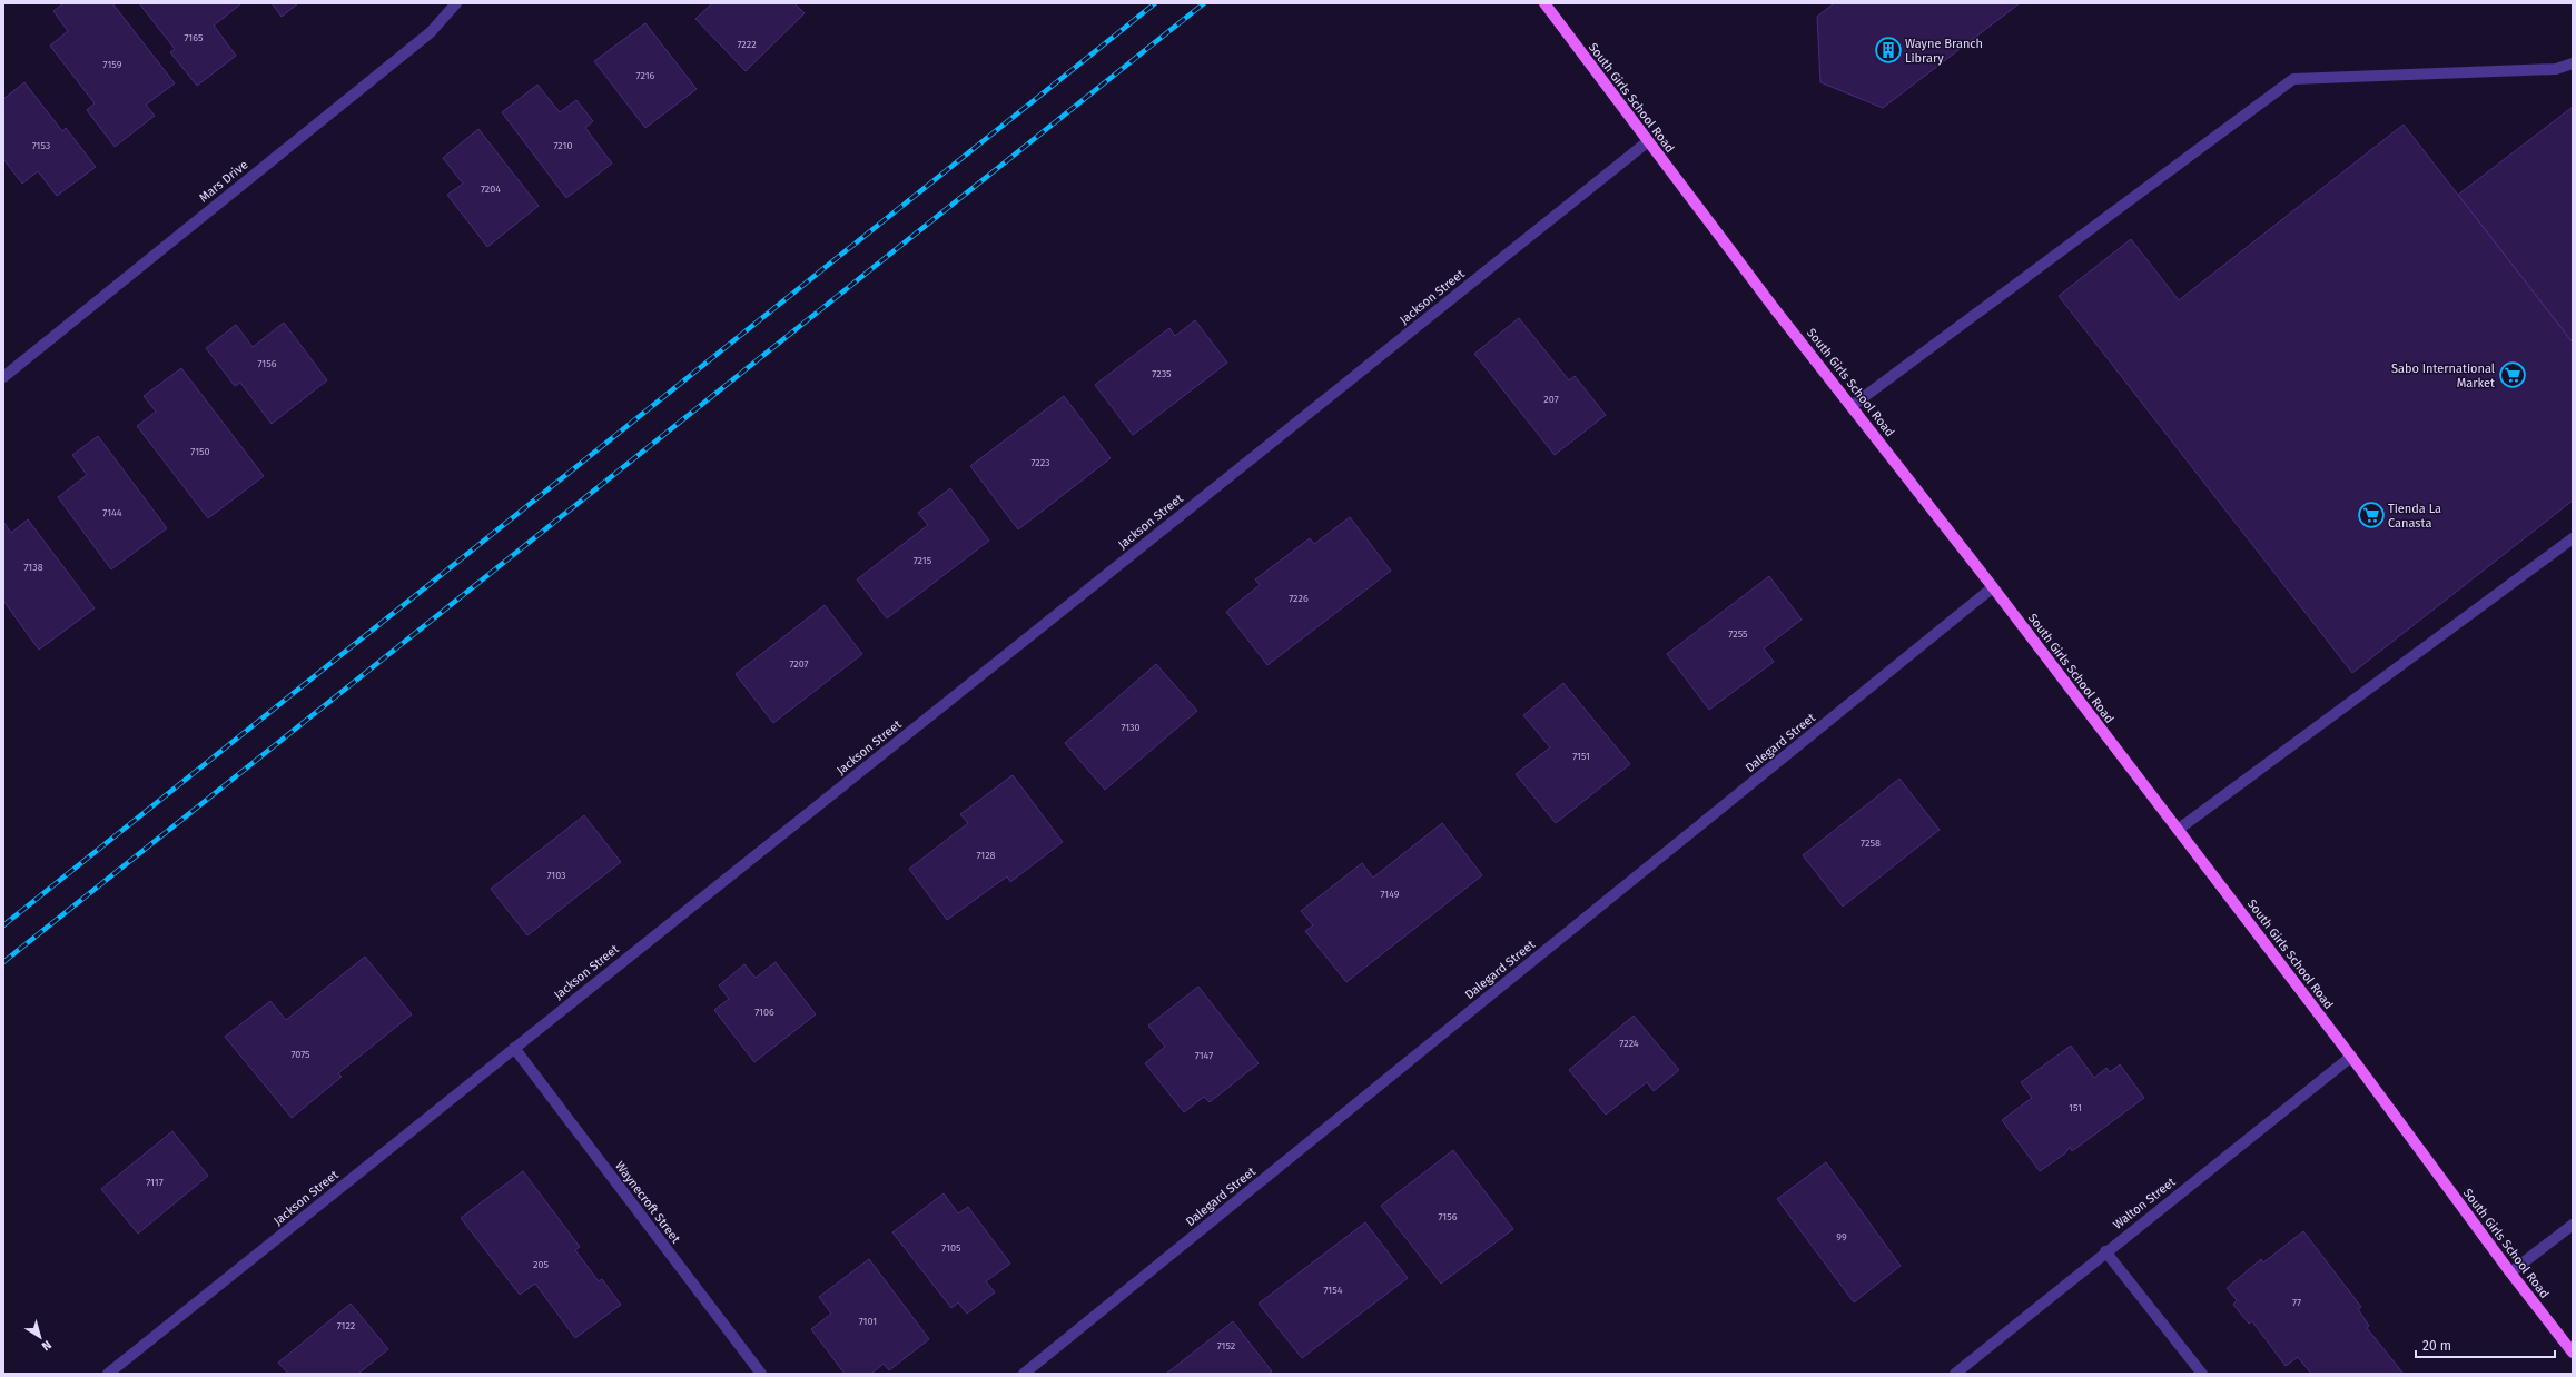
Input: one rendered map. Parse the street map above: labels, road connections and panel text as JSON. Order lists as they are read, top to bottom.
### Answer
{
  "streets": {
    "main road": ["South Girls School Road"],
    "street": [
      "Mars Drive",
      "Jackson Street",
      "Dalegard Street",
      "Waynecroft Street",
      "Walton Street"
    ]
  },
  "crossings": [
    ["South Girls School Road", "Jackson Street"],
    ["South Girls School Road", "Dalegard Street"],
    ["South Girls School Road", "Walton Street"],
    ["Jackson Street", "Waynecroft Street"]
  ],
  "places": {
    "building": ["Wayne Branch Library"],
    "supermarket": ["Sabo International Market", "Tienda La Canasta"]
  },
  "house_numbers": [
    "7165",
    "7222",
    "7159",
    "7216",
    "7153",
    "7210",
    "7204",
    "7156",
    "7235",
    "207",
    "7150",
    "7223",
    "7144",
    "7215",
    "7138",
    "7226",
    "7255",
    "7207",
    "7130",
    "7151",
    "7258",
    "7128",
    "7103",
    "7149",
    "7106",
    "7224",
    "7075",
    "7147",
    "151",
    "7117",
    "7156",
    "99",
    "7105",
    "205",
    "7154",
    "77",
    "7101",
    "7122",
    "7152"
  ],
  "scale_bar": "20 m",
  "north": "bottom right"
}
